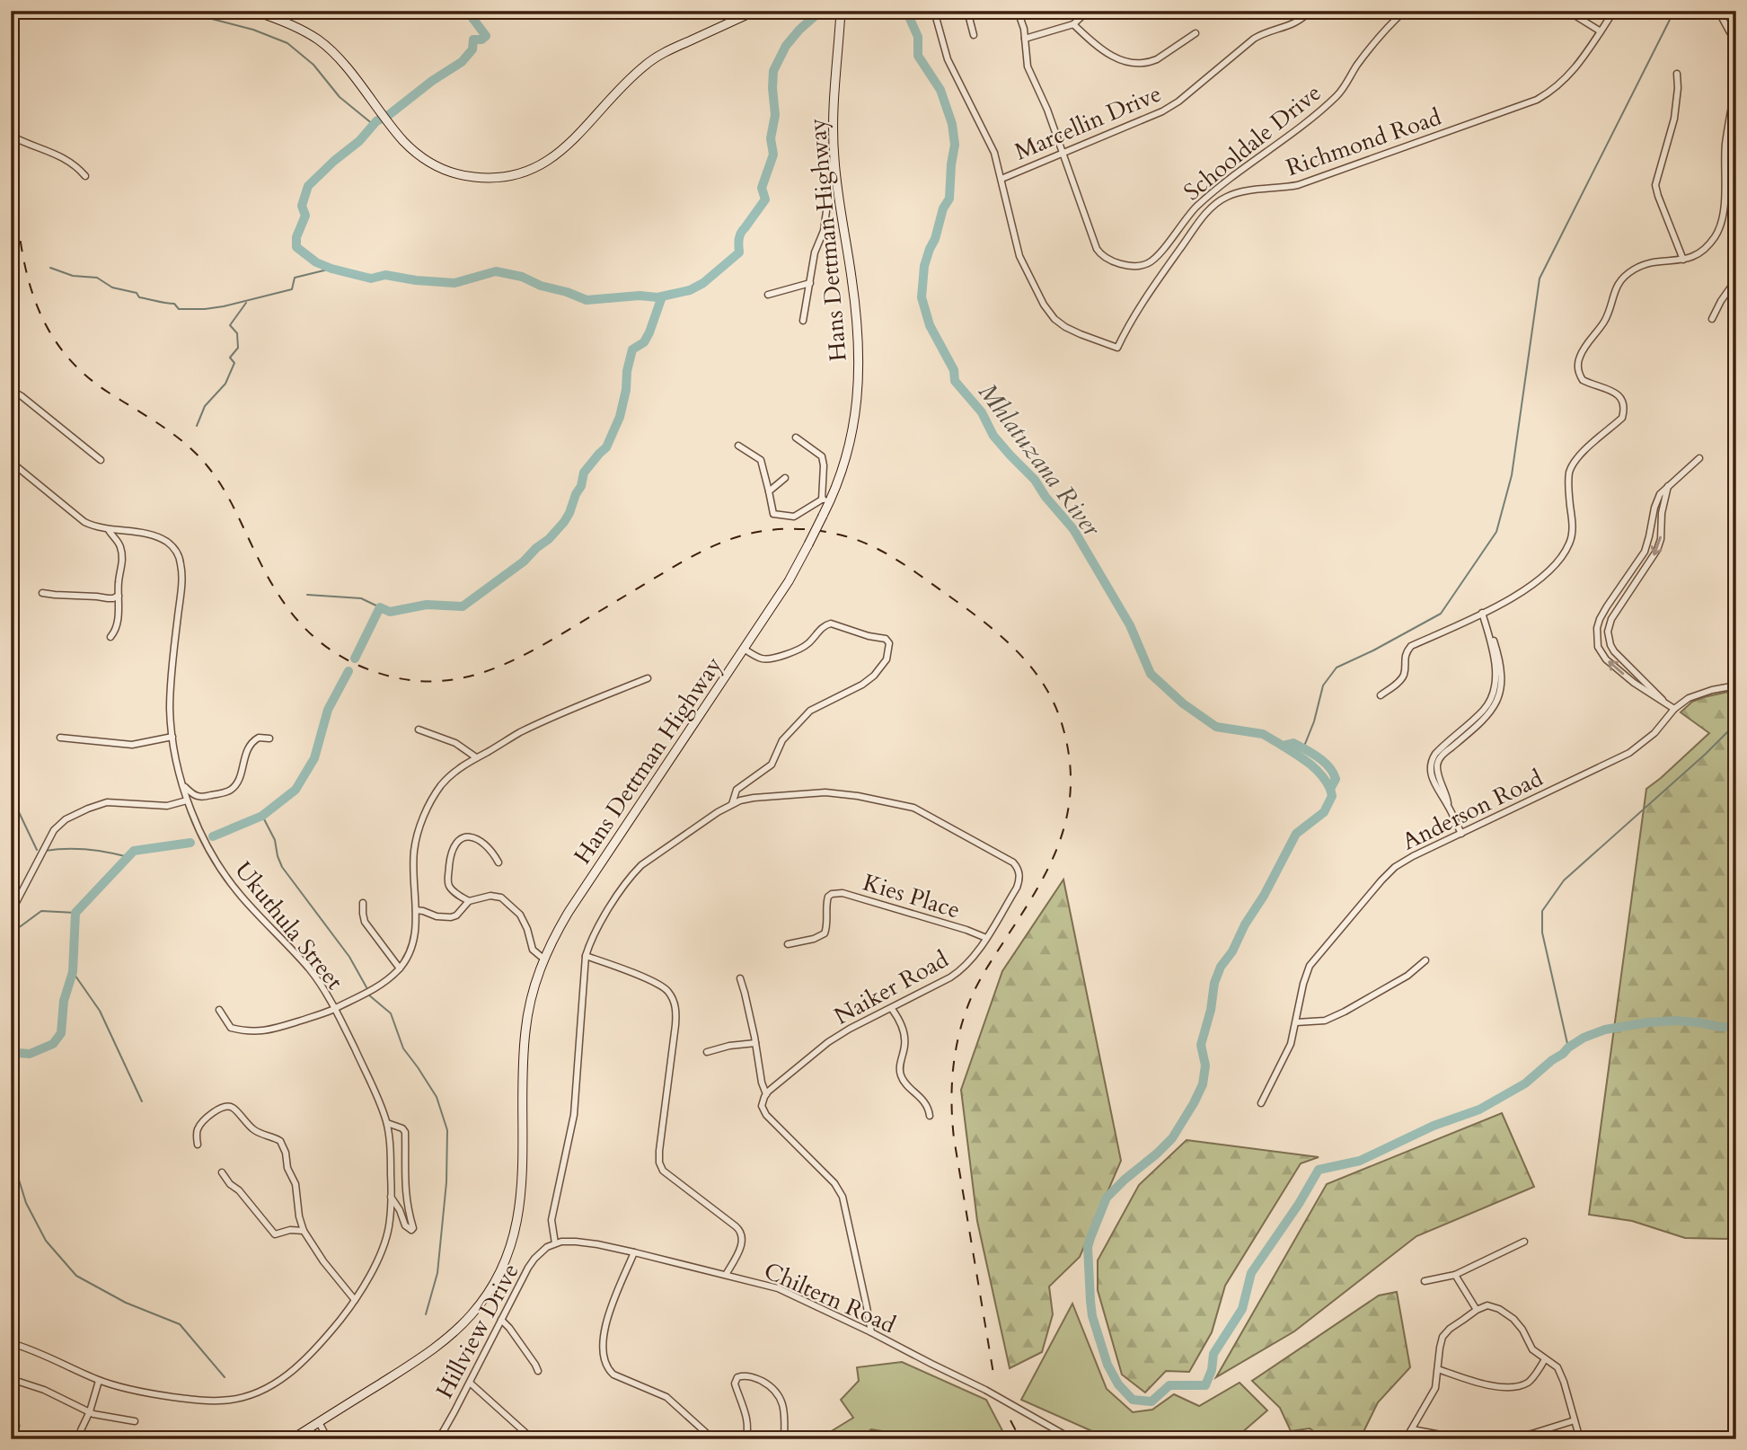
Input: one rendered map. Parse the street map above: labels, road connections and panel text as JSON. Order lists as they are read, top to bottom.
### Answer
{
  "streets": {
    "street": [
      "Marcellin Drive",
      "Schooldale Drive",
      "Richmond Road",
      "Hans Dettman Highway",
      "Anderson Road",
      "Kies Place",
      "Ukuthula Street",
      "Naiker Road",
      "Chiltern Road",
      "Hillview Drive"
    ]
  },
  "crossings": [
    ["Marcellin Drive", "Schooldale Drive"],
    ["Marcellin Drive", "Richmond Road"],
    ["Kies Place", "Naiker Road"],
    ["Naiker Road", "Chiltern Road"],
    ["Naiker Road", "Hillview Drive"],
    ["Chiltern Road", "Hillview Drive"]
  ],
  "water": ["Mhlatuzana River"]
}
